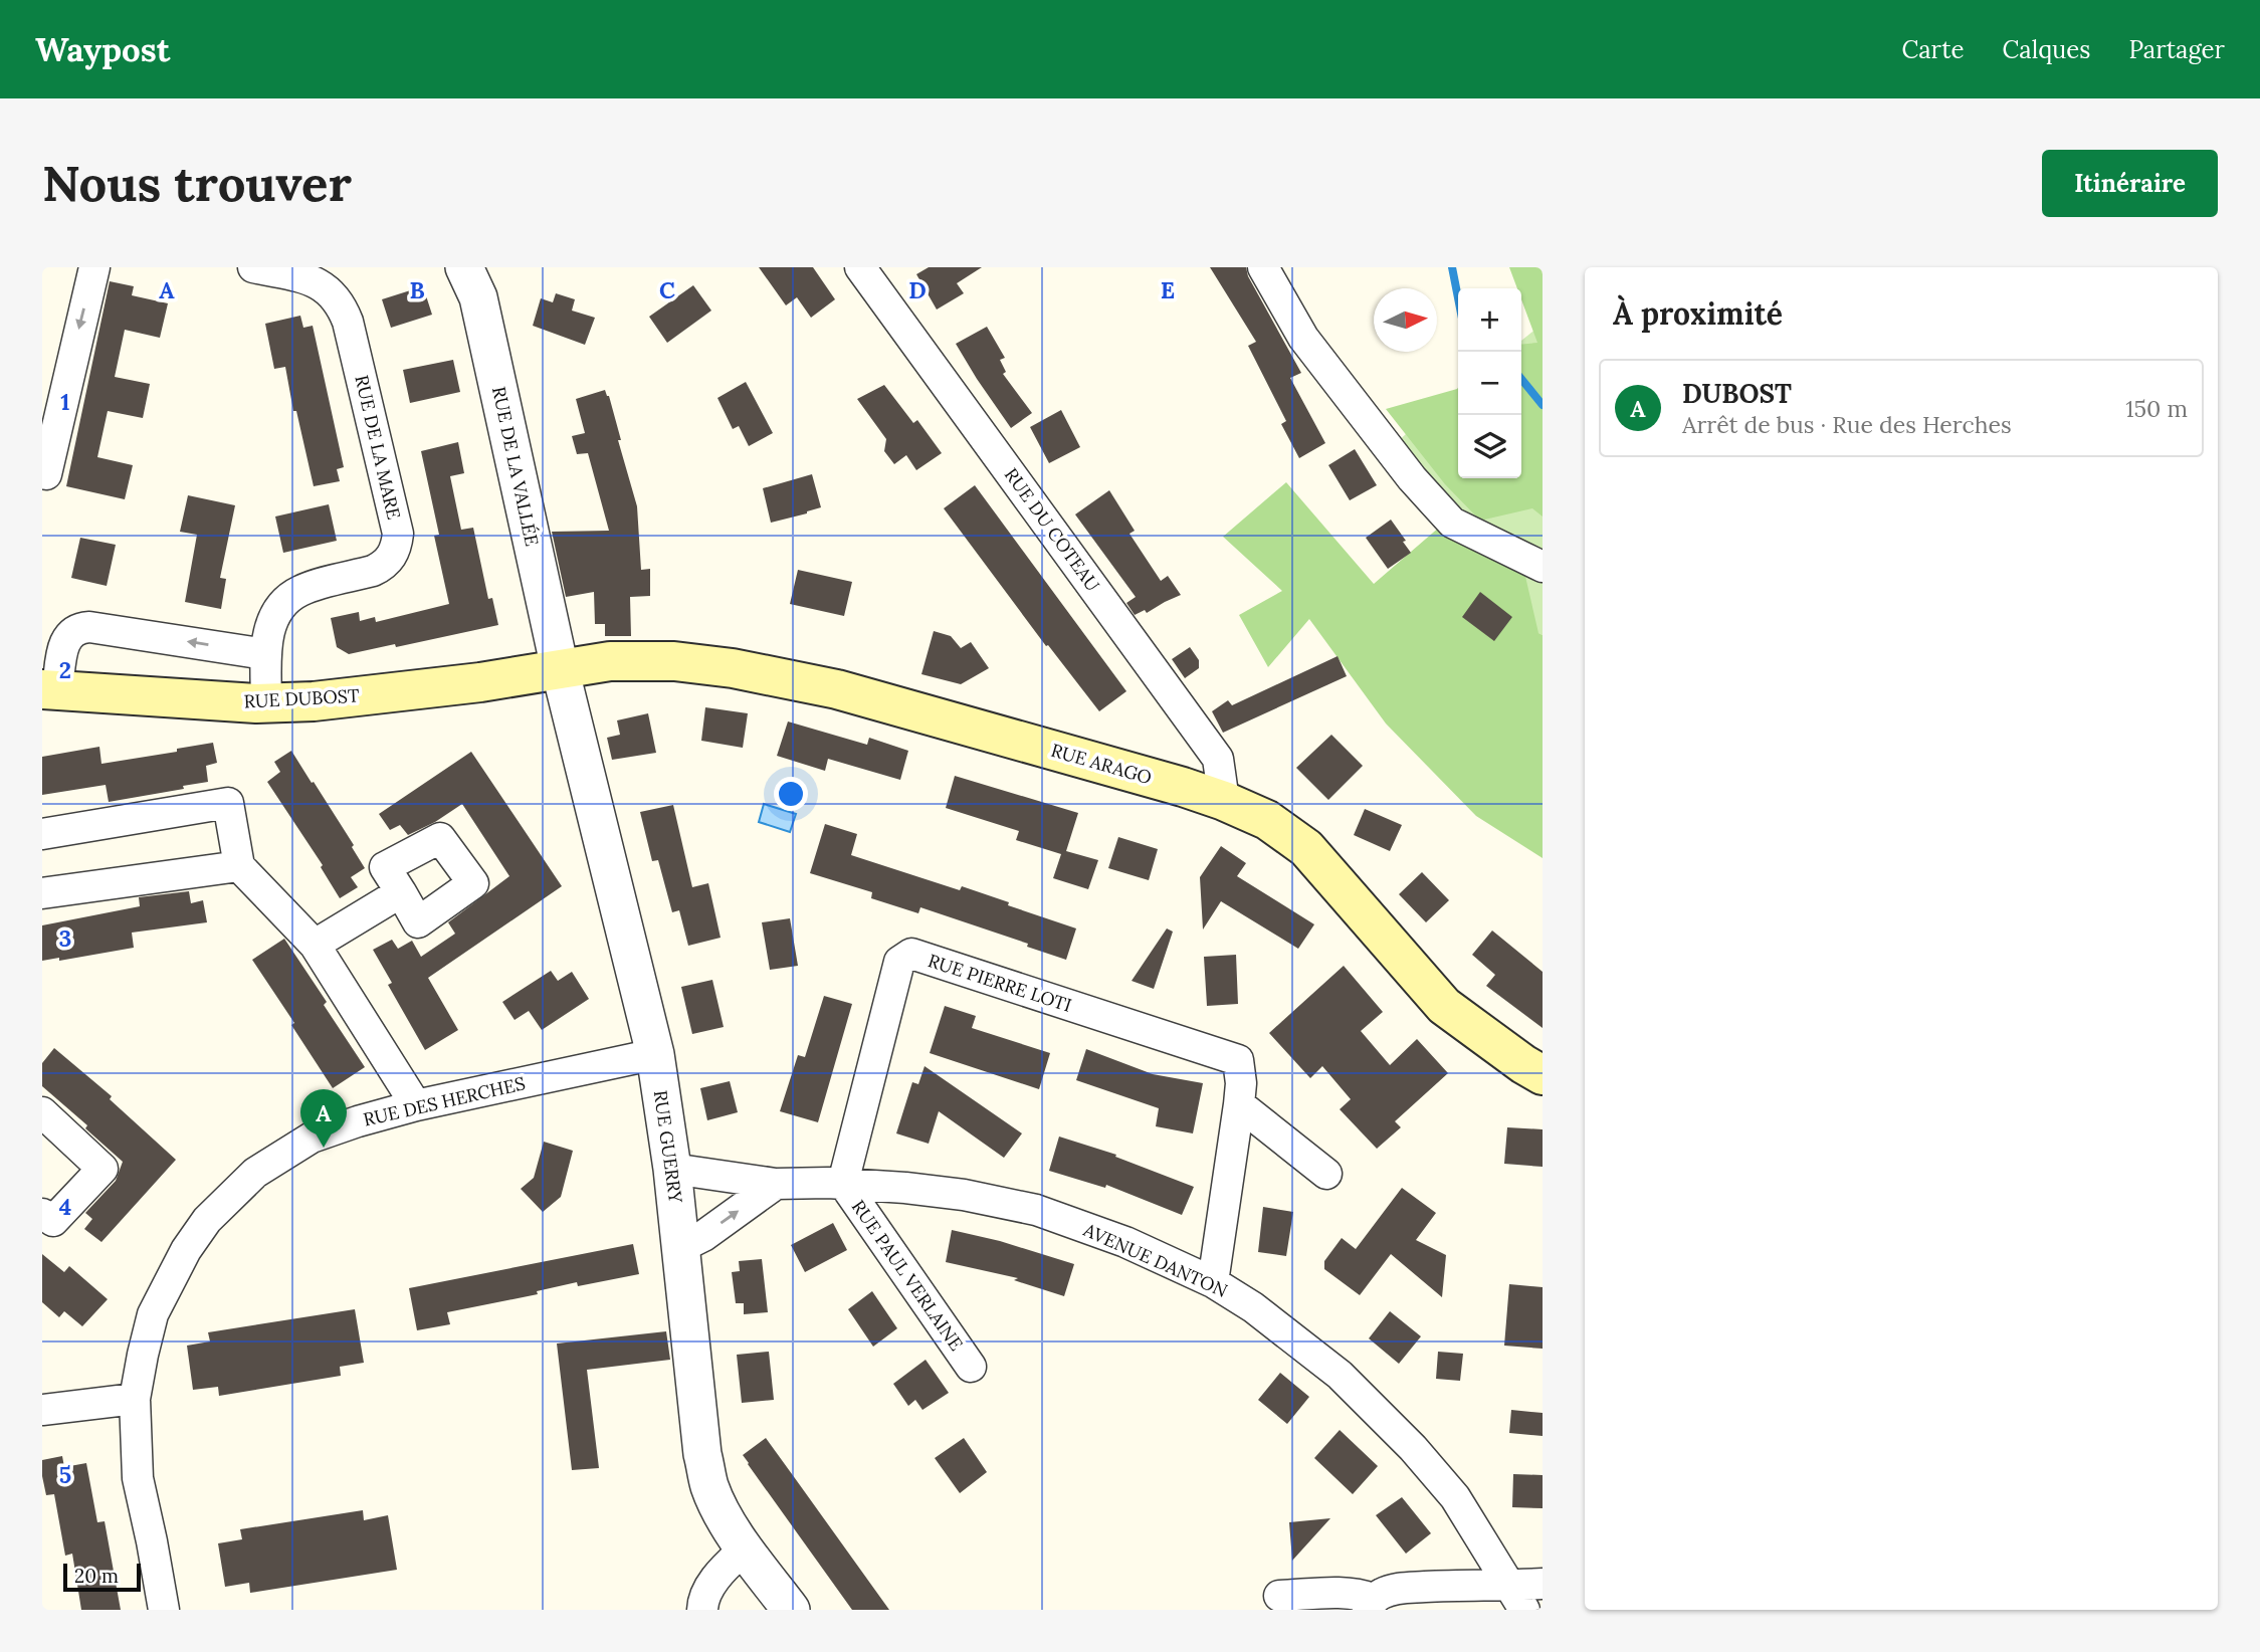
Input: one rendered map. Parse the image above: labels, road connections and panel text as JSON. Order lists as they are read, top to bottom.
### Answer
{
  "streets": {
    "main road": ["RUE DUBOST", "RUE ARAGO"],
    "street": [
      "RUE DE LA MARE",
      "RUE DE LA VALLÉE",
      "RUE DU COTEAU",
      "RUE PIERRE LOTI",
      "RUE DES HERCHES",
      "RUE GUERRY",
      "AVENUE DANTON",
      "RUE PAUL VERLAINE"
    ]
  },
  "crossings": [
    ["RUE DE LA MARE", "RUE DUBOST"],
    ["RUE DE LA VALLÉE", "RUE DUBOST"],
    ["RUE DE LA VALLÉE", "RUE ARAGO"],
    ["RUE DE LA VALLÉE", "RUE GUERRY"],
    ["RUE DU COTEAU", "RUE ARAGO"],
    ["RUE DUBOST", "RUE ARAGO"],
    ["RUE DUBOST", "RUE GUERRY"],
    ["RUE ARAGO", "RUE GUERRY"],
    ["RUE PIERRE LOTI", "AVENUE DANTON"],
    ["RUE PIERRE LOTI", "RUE PAUL VERLAINE"],
    ["RUE DES HERCHES", "RUE GUERRY"],
    ["RUE GUERRY", "AVENUE DANTON"],
    ["AVENUE DANTON", "RUE PAUL VERLAINE"]
  ],
  "scale_bar": "20 m",
  "north": "right",
  "page": {
    "header": "Waypost",
    "nav": ["Carte", "Calques", "Partager"],
    "buttons": "Itinéraire",
    "title": "Nous trouver",
    "heading": "À proximité",
    "map_buttons": ["+", "−"],
    "list": [
      {
        "mark": "A",
        "name": "DUBOST",
        "note": "Arrêt de bus · Rue des Herches",
        "value": "150 m"
      }
    ],
    "pins": "A",
    "scale": "20 m"
  },
  "grid": {
    "columns": [
      "A",
      "B",
      "C",
      "D",
      "E"
    ],
    "rows": [
      "1",
      "2",
      "3",
      "4",
      "5"
    ]
  }
}
